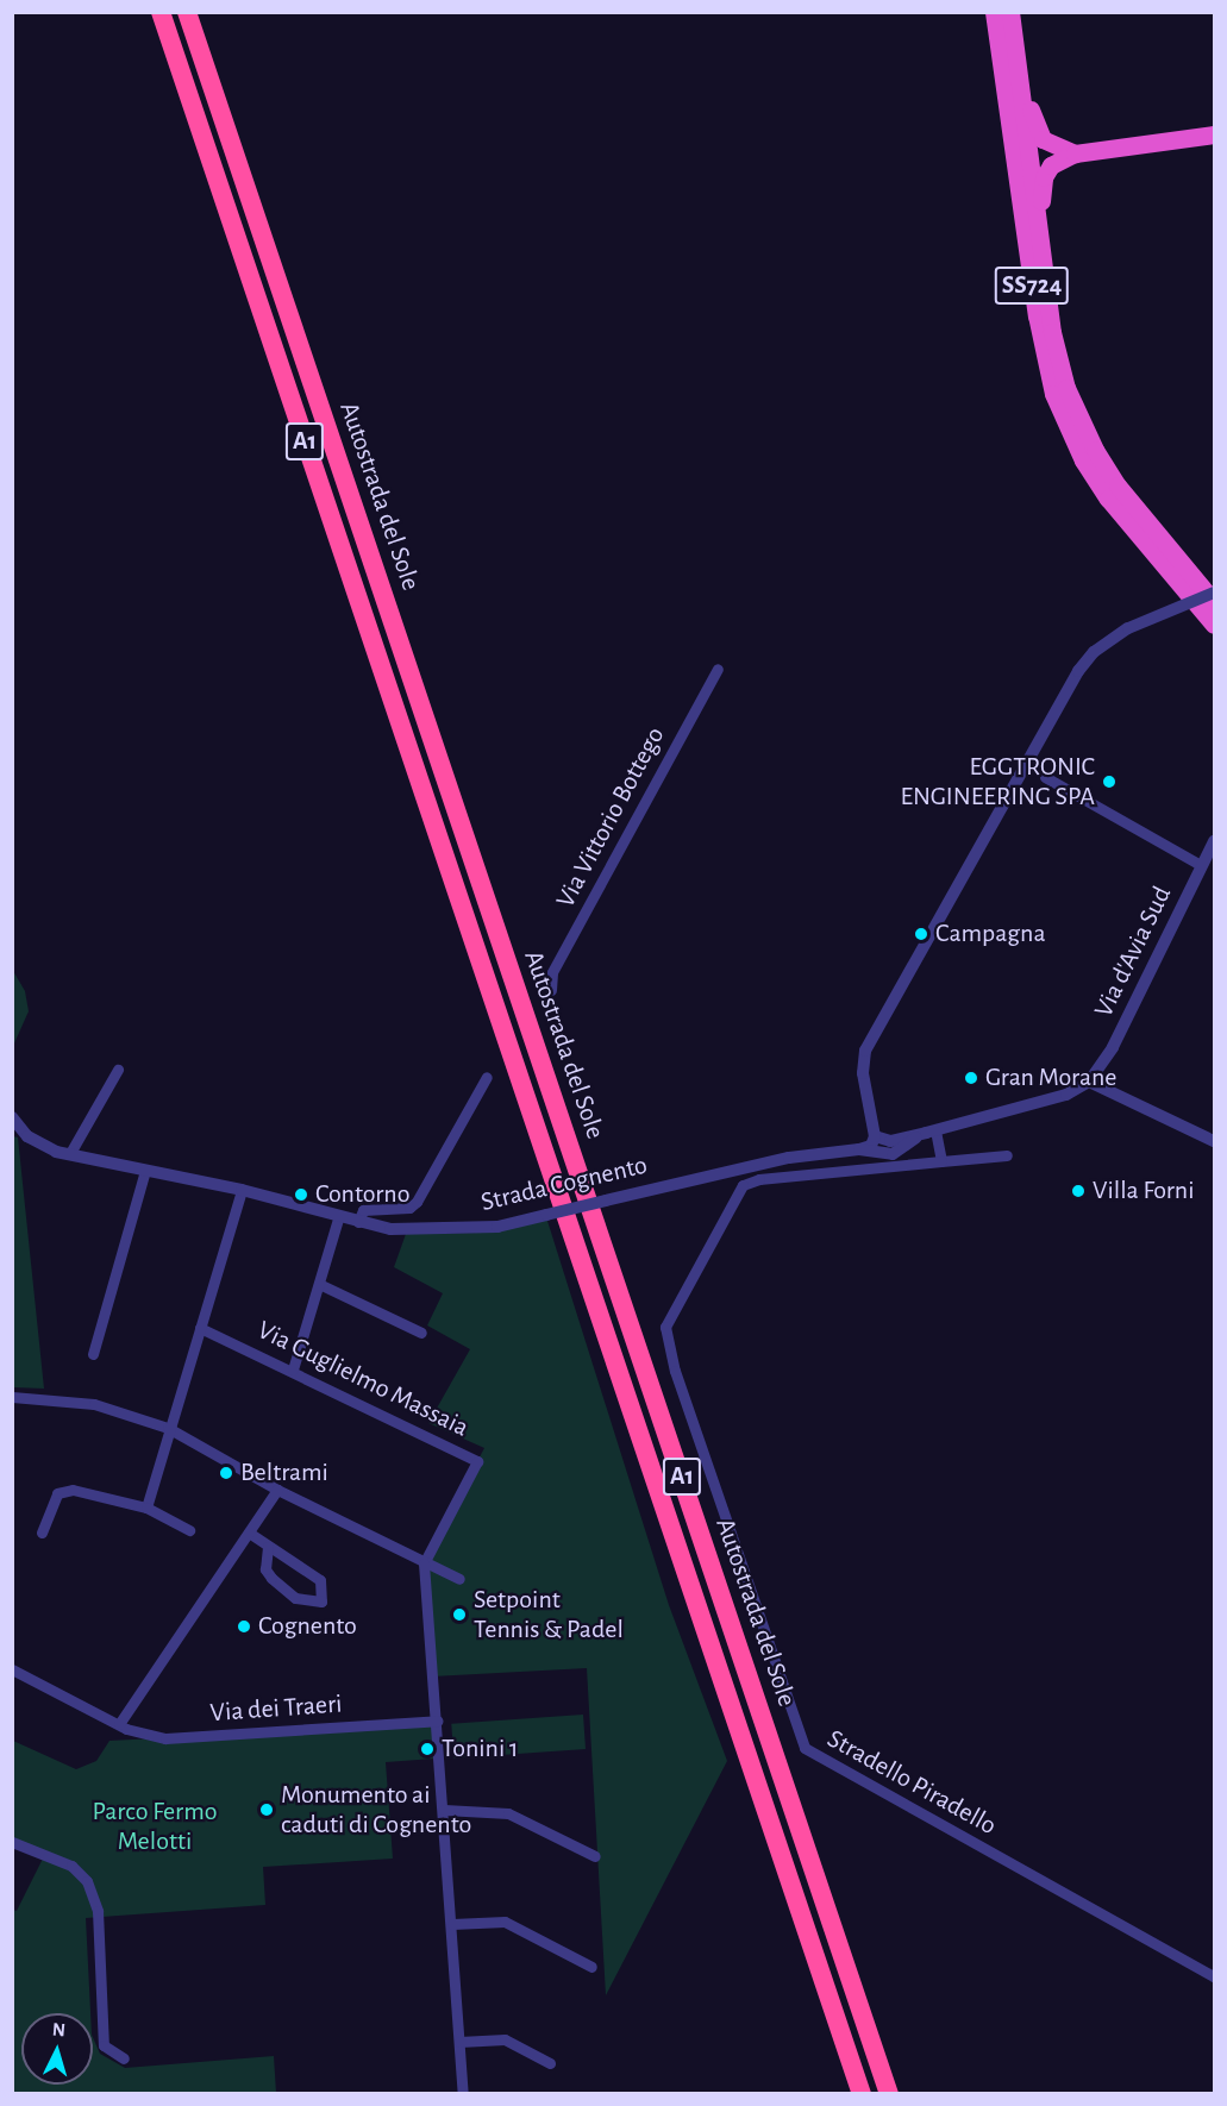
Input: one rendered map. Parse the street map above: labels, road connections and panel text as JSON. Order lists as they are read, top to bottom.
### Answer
{
  "streets": {
    "highway": ["SS724", "A1", "Autostrada del Sole"],
    "street": [
      "Via Vittorio Bottego",
      "Via d'Avia Sud",
      "Strada Cognento",
      "Via Guglielmo Massaia",
      "Via dei Traeri",
      "Stradello Piradello"
    ]
  },
  "crossings": [
    ["Via d'Avia Sud", "Strada Cognento"]
  ],
  "parks": ["Parco Fermo Melotti"],
  "places": [
    "EGGTRONIC ENGINEERING SPA",
    "Campagna",
    "Gran Morane",
    "Villa Forni",
    "Contorno",
    "Beltrami",
    "Setpoint Tennis & Padel",
    "Cognento",
    "Tonini 1",
    "Monumento ai caduti di Cognento"
  ],
  "north": "top"
}
